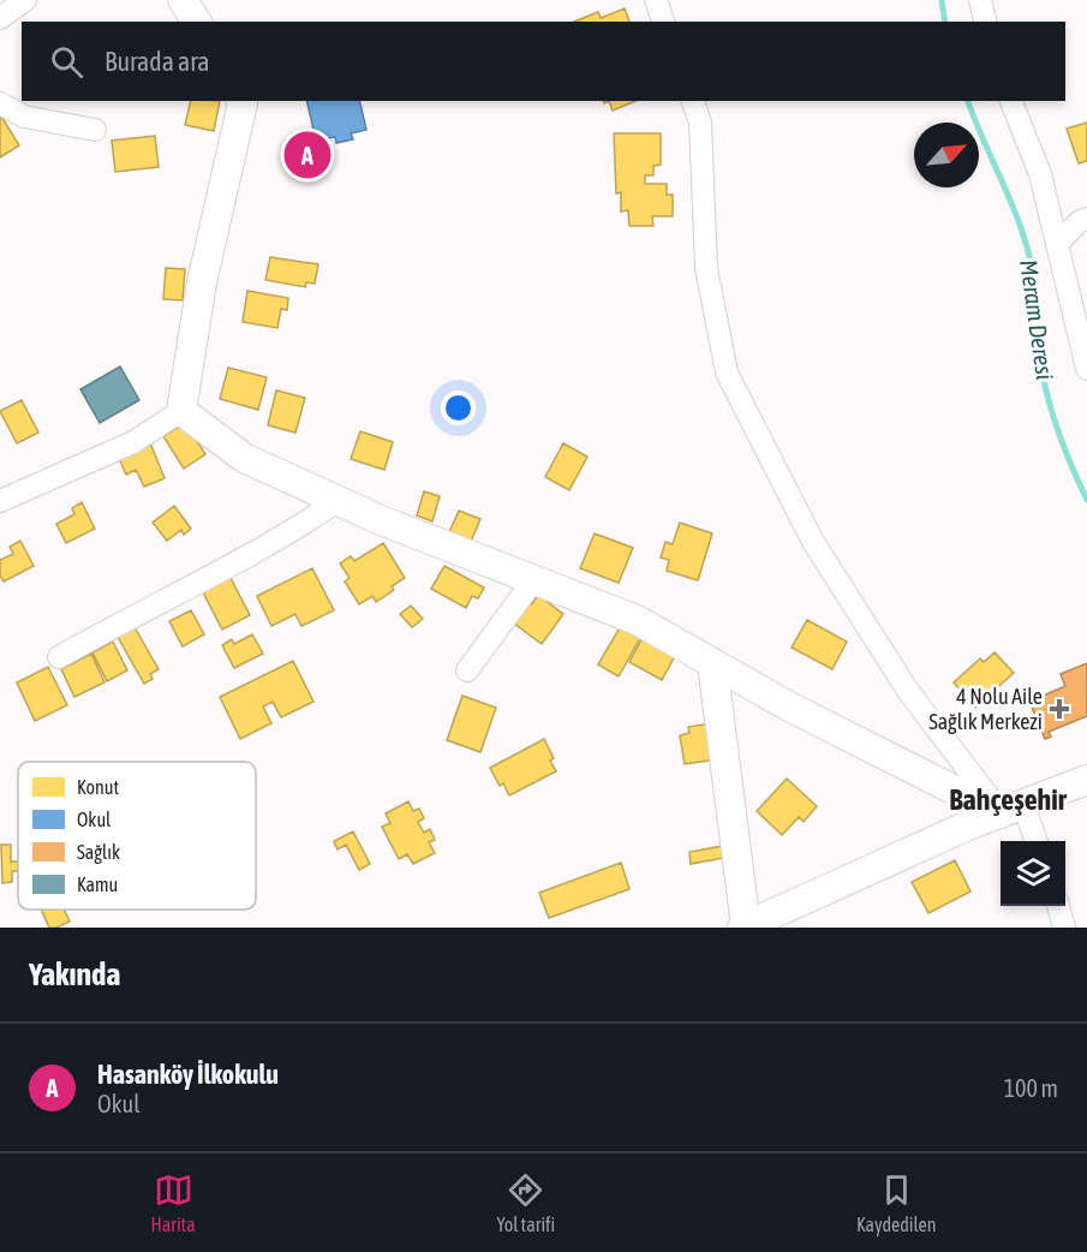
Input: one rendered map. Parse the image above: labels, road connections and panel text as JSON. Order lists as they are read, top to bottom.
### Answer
{
  "districts": ["Bahçeşehir"],
  "water": ["Meram Deresi"],
  "places": {
    "health": ["4 Nolu Aile Sağlık Merkezi"]
  },
  "legend": [
    "Konut",
    "Okul",
    "Sağlık",
    "Kamu"
  ],
  "north": "top right",
  "page": {
    "search": "Burada ara",
    "pins": "A",
    "heading": "Yakında",
    "list": [
      {
        "mark": "A",
        "name": "Hasanköy İlkokulu",
        "note": "Okul",
        "value": "100 m"
      }
    ],
    "nav": ["Harita", "Yol tarifi", "Kaydedilen"]
  }
}
